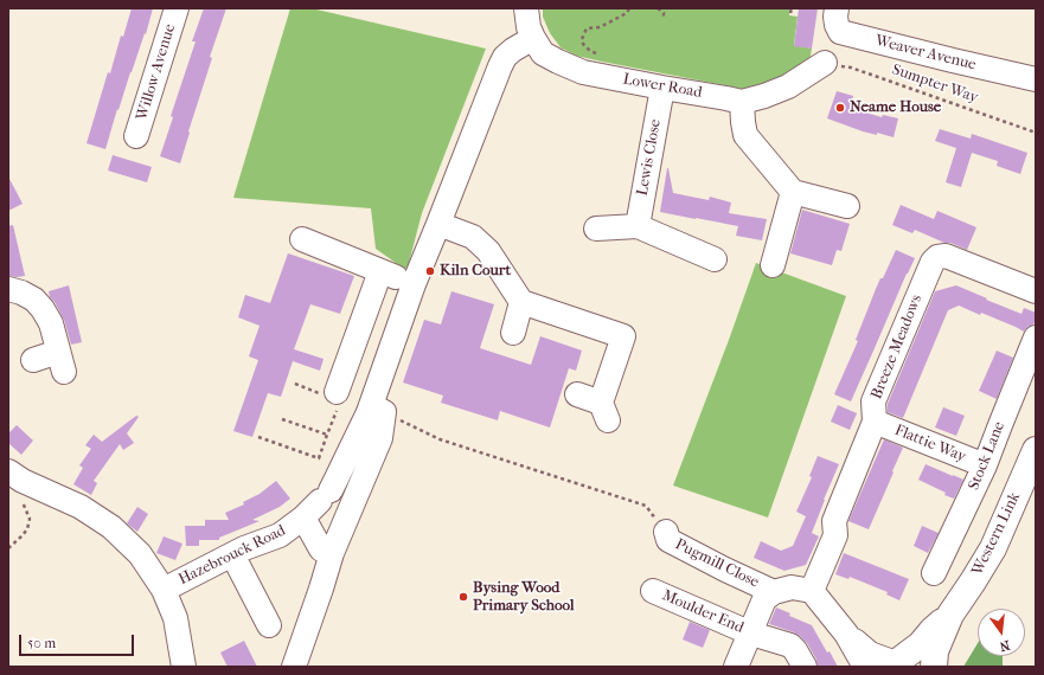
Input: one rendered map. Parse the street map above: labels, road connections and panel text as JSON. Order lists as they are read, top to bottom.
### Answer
{
  "streets": {
    "main road": ["Western Link"],
    "street": [
      "Weaver Avenue",
      "Willow Avenue",
      "Lower Road",
      "Lewis Close",
      "Breeze Meadows",
      "Flattie Way",
      "Stock Lane",
      "Hazebrouck Road",
      "Pugmill Close",
      "Moulder End"
    ],
    "path": ["Sumpter Way"]
  },
  "crossings": [
    ["Sumpter Way", "Lower Road"],
    ["Lower Road", "Lewis Close"],
    ["Breeze Meadows", "Flattie Way"],
    ["Flattie Way", "Stock Lane"]
  ],
  "places": ["Neame House", "Kiln Court", "Bysing Wood Primary School"],
  "scale_bar": "50 m",
  "north": "bottom"
}
